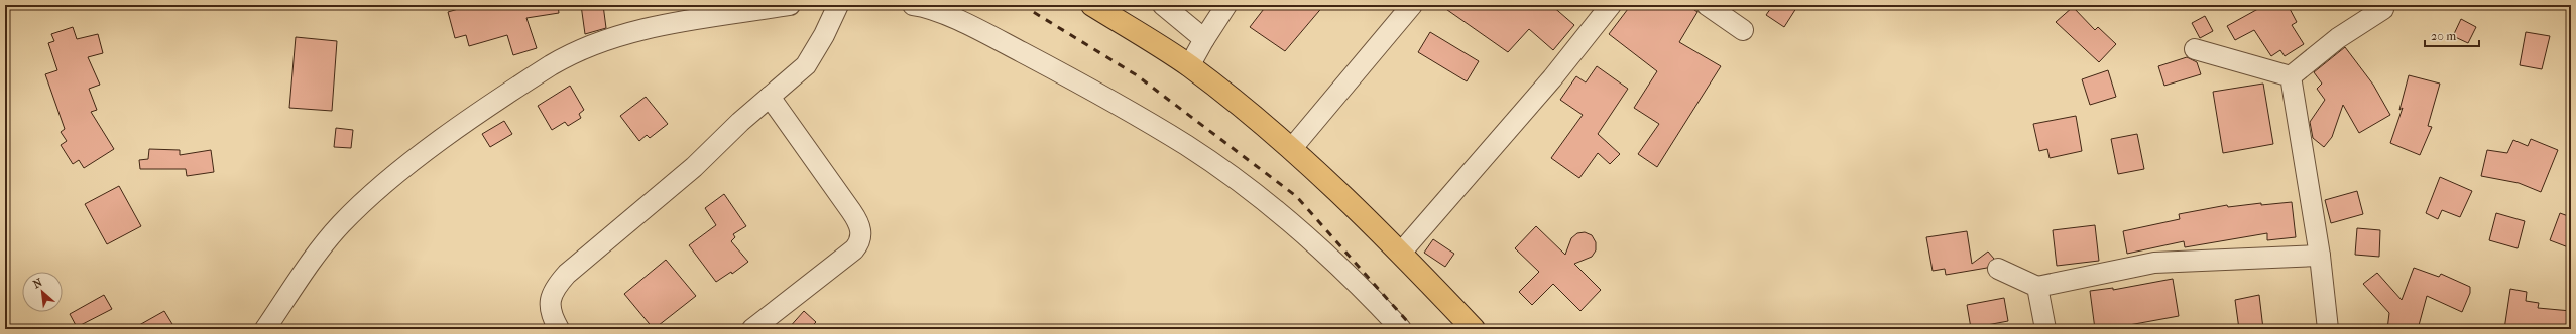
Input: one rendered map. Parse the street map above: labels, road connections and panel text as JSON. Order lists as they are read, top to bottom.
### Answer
{
  "scale_bar": "20 m",
  "north": "top left"
}
